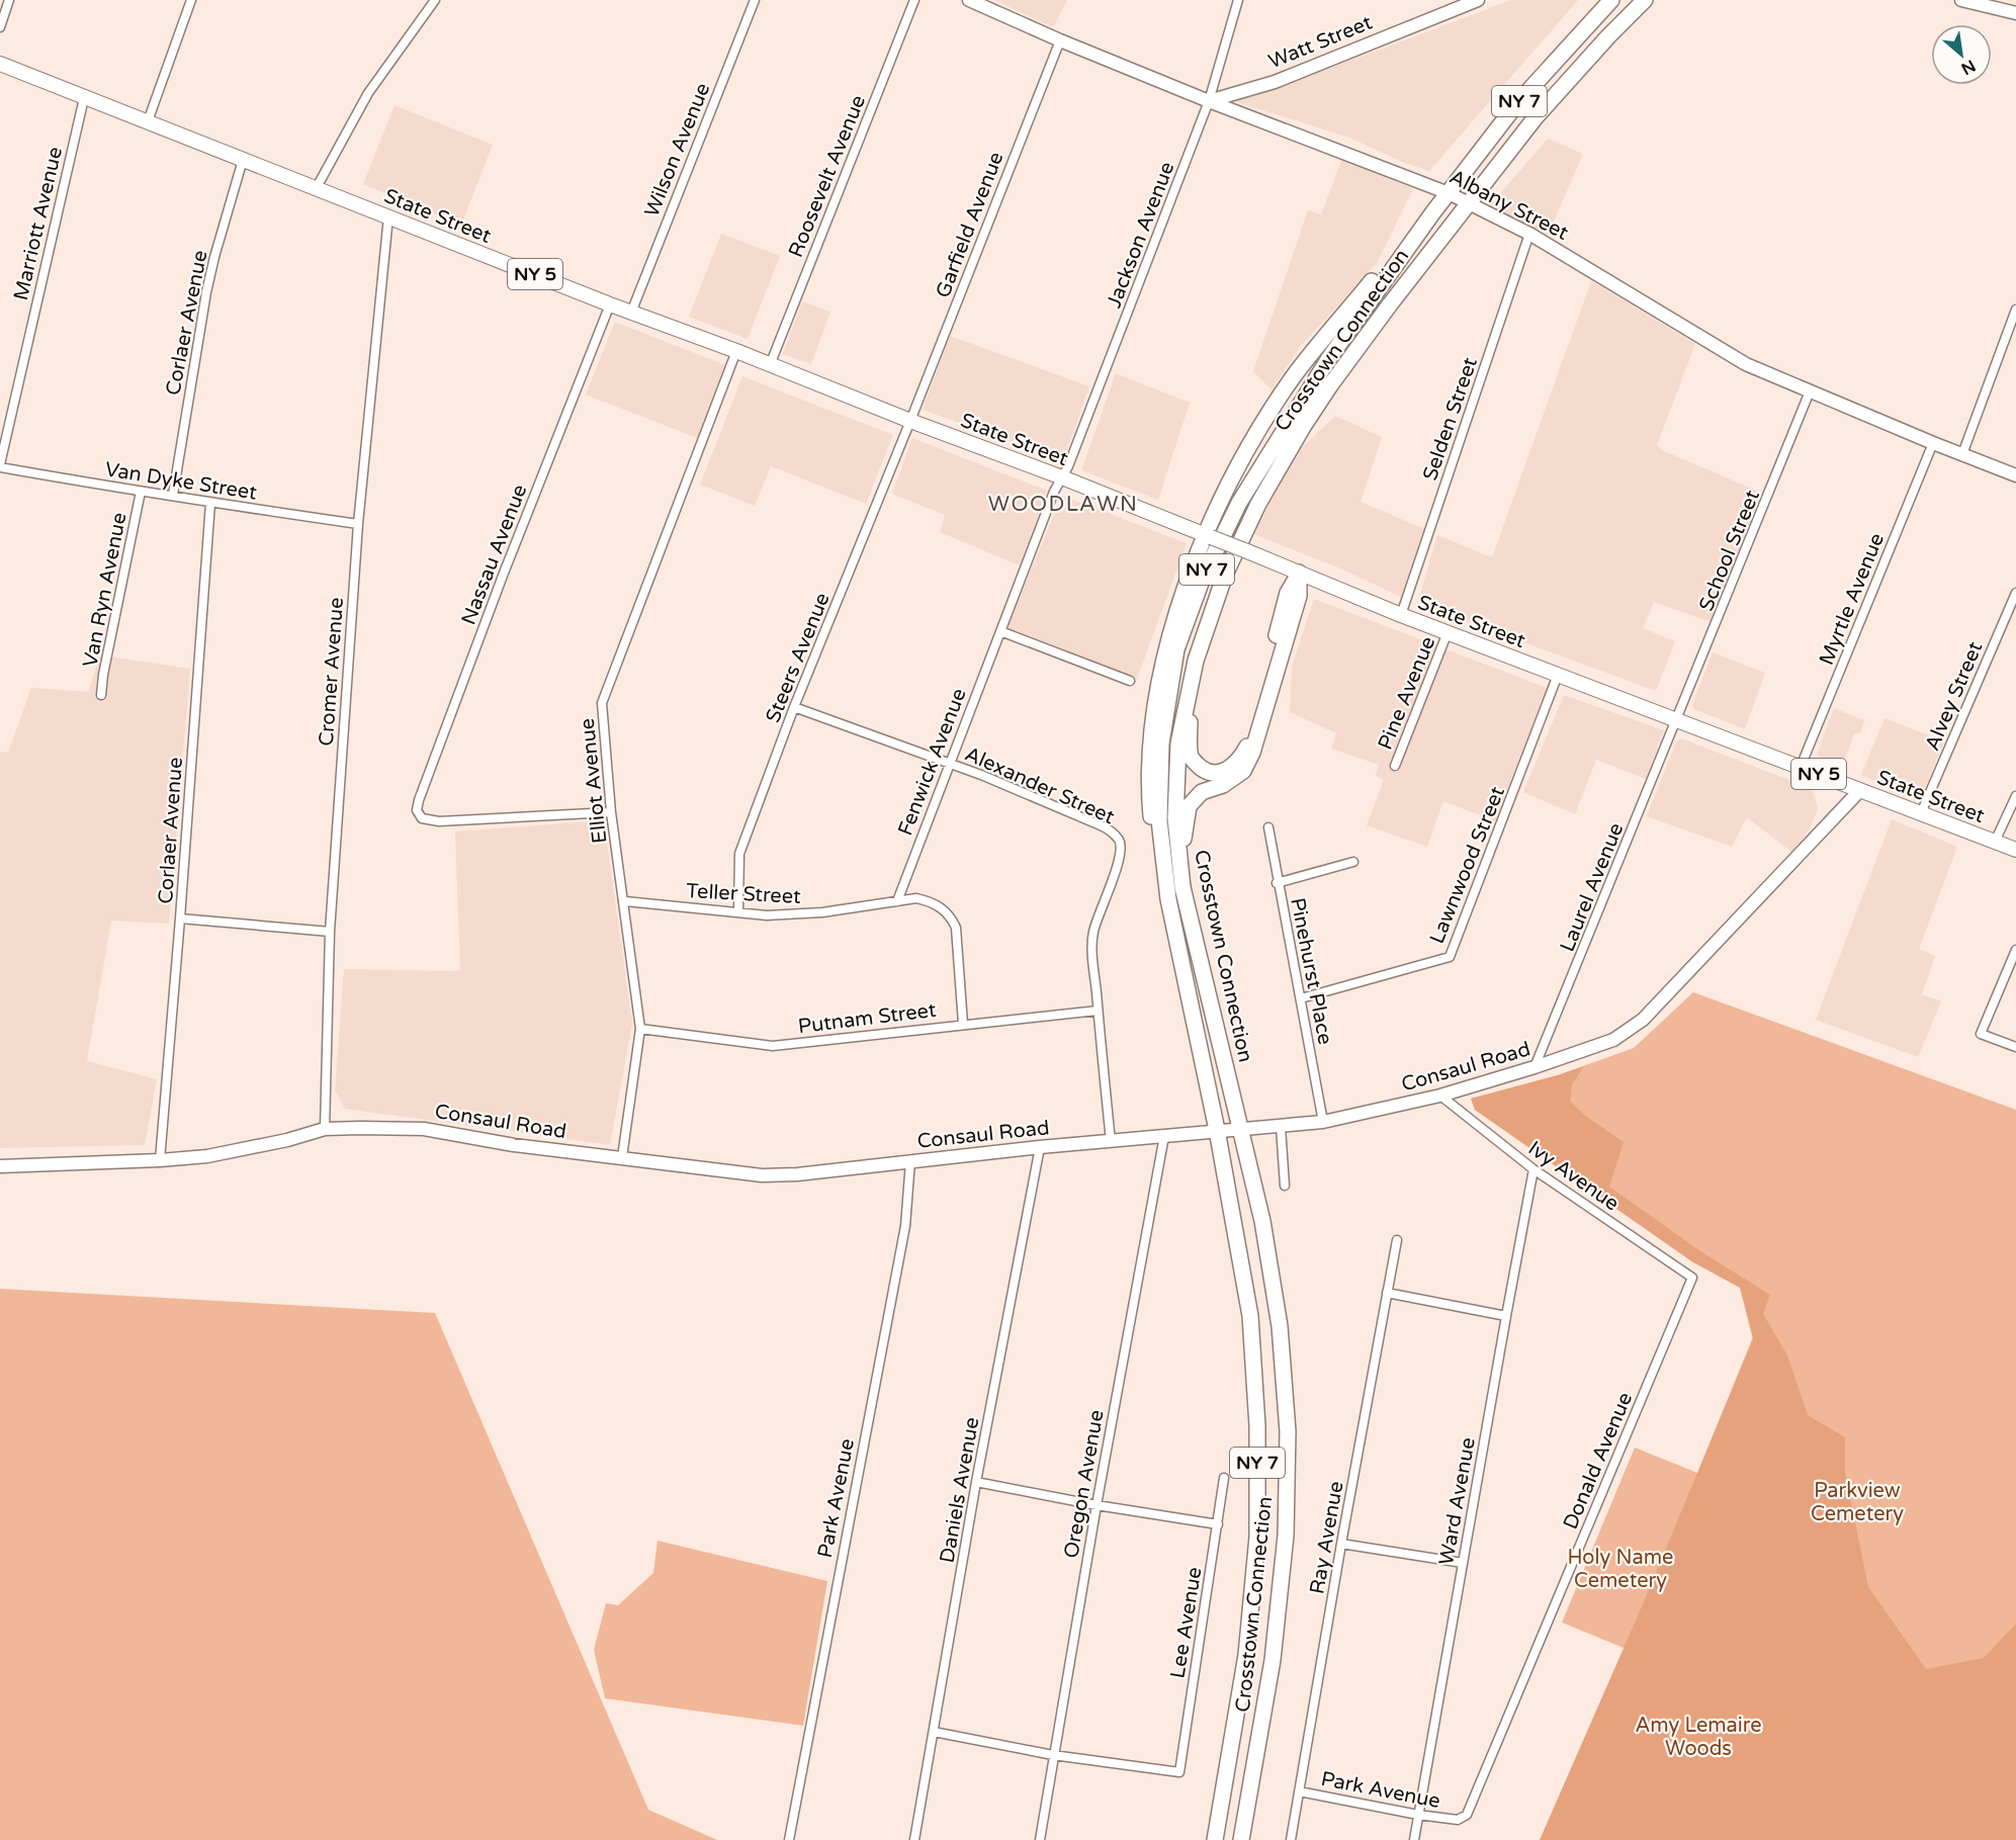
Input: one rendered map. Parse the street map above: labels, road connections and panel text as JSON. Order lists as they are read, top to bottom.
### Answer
{
  "streets": {
    "highway": ["NY 7", "Crosstown Connection"],
    "main road": ["State Street", "NY 5"],
    "street": [
      "Watt Street",
      "Wilson Avenue",
      "Roosevelt Avenue",
      "Albany Street",
      "Marriott Avenue",
      "Garfield Avenue",
      "Jackson Avenue",
      "Corlaer Avenue",
      "Selden Street",
      "Van Dyke Street",
      "School Street",
      "Nassau Avenue",
      "Van Ryn Avenue",
      "Myrtle Avenue",
      "Steers Avenue",
      "Cromer Avenue",
      "Pine Avenue",
      "Alvey Street",
      "Fenwick Avenue",
      "Elliot Avenue",
      "Alexander Street",
      "Lawnwood Street",
      "Laurel Avenue",
      "Teller Street",
      "Pinehurst Place",
      "Putnam Street",
      "Consaul Road",
      "Ivy Avenue",
      "Donald Avenue",
      "Oregon Avenue",
      "Daniels Avenue",
      "Park Avenue",
      "Ward Avenue",
      "Ray Avenue",
      "Lee Avenue"
    ]
  },
  "crossings": [
    ["Watt Street", "Albany Street"],
    ["Watt Street", "Jackson Avenue"],
    ["Wilson Avenue", "State Street"],
    ["Roosevelt Avenue", "State Street"],
    ["Albany Street", "Garfield Avenue"],
    ["Albany Street", "Jackson Avenue"],
    ["Albany Street", "Crosstown Connection"],
    ["Albany Street", "Selden Street"],
    ["Albany Street", "School Street"],
    ["Albany Street", "Myrtle Avenue"],
    ["State Street", "Marriott Avenue"],
    ["State Street", "Garfield Avenue"],
    ["State Street", "Jackson Avenue"],
    ["State Street", "Corlaer Avenue"],
    ["State Street", "Selden Street"],
    ["State Street", "School Street"],
    ["State Street", "Nassau Avenue"],
    ["State Street", "Myrtle Avenue"],
    ["State Street", "Steers Avenue"],
    ["State Street", "Cromer Avenue"],
    ["State Street", "Pine Avenue"],
    ["State Street", "Alvey Street"],
    ["State Street", "Fenwick Avenue"],
    ["State Street", "Elliot Avenue"],
    ["State Street", "Lawnwood Street"],
    ["State Street", "Laurel Avenue"],
    ["State Street", "Consaul Road"],
    ["Marriott Avenue", "Van Dyke Street"],
    ["Garfield Avenue", "Steers Avenue"],
    ["Jackson Avenue", "Fenwick Avenue"],
    ["Corlaer Avenue", "Van Dyke Street"],
    ["Corlaer Avenue", "Consaul Road"],
    ["Crosstown Connection", "Consaul Road"],
    ["Van Dyke Street", "Van Ryn Avenue"],
    ["Van Dyke Street", "Cromer Avenue"],
    ["School Street", "Laurel Avenue"],
    ["Nassau Avenue", "Elliot Avenue"],
    ["Steers Avenue", "Alexander Street"],
    ["Steers Avenue", "Teller Street"],
    ["Cromer Avenue", "Consaul Road"],
    ["Fenwick Avenue", "Alexander Street"],
    ["Fenwick Avenue", "Teller Street"],
    ["Elliot Avenue", "Teller Street"],
    ["Elliot Avenue", "Putnam Street"],
    ["Elliot Avenue", "Consaul Road"],
    ["Alexander Street", "Putnam Street"],
    ["Alexander Street", "Consaul Road"],
    ["Lawnwood Street", "Pinehurst Place"],
    ["Laurel Avenue", "Consaul Road"],
    ["Pinehurst Place", "Consaul Road"],
    ["Consaul Road", "Ivy Avenue"],
    ["Consaul Road", "Oregon Avenue"],
    ["Consaul Road", "Daniels Avenue"],
    ["Consaul Road", "Park Avenue"],
    ["Ivy Avenue", "Donald Avenue"],
    ["Ivy Avenue", "Ward Avenue"],
    ["Donald Avenue", "Park Avenue"],
    ["Oregon Avenue", "Lee Avenue"],
    ["Park Avenue", "Ward Avenue"],
    ["Park Avenue", "Ray Avenue"]
  ],
  "districts": ["WOODLAWN"],
  "parks": ["Parkview Cemetery", "Holy Name Cemetery", "Amy Lemaire Woods"],
  "north": "bottom right"
}
